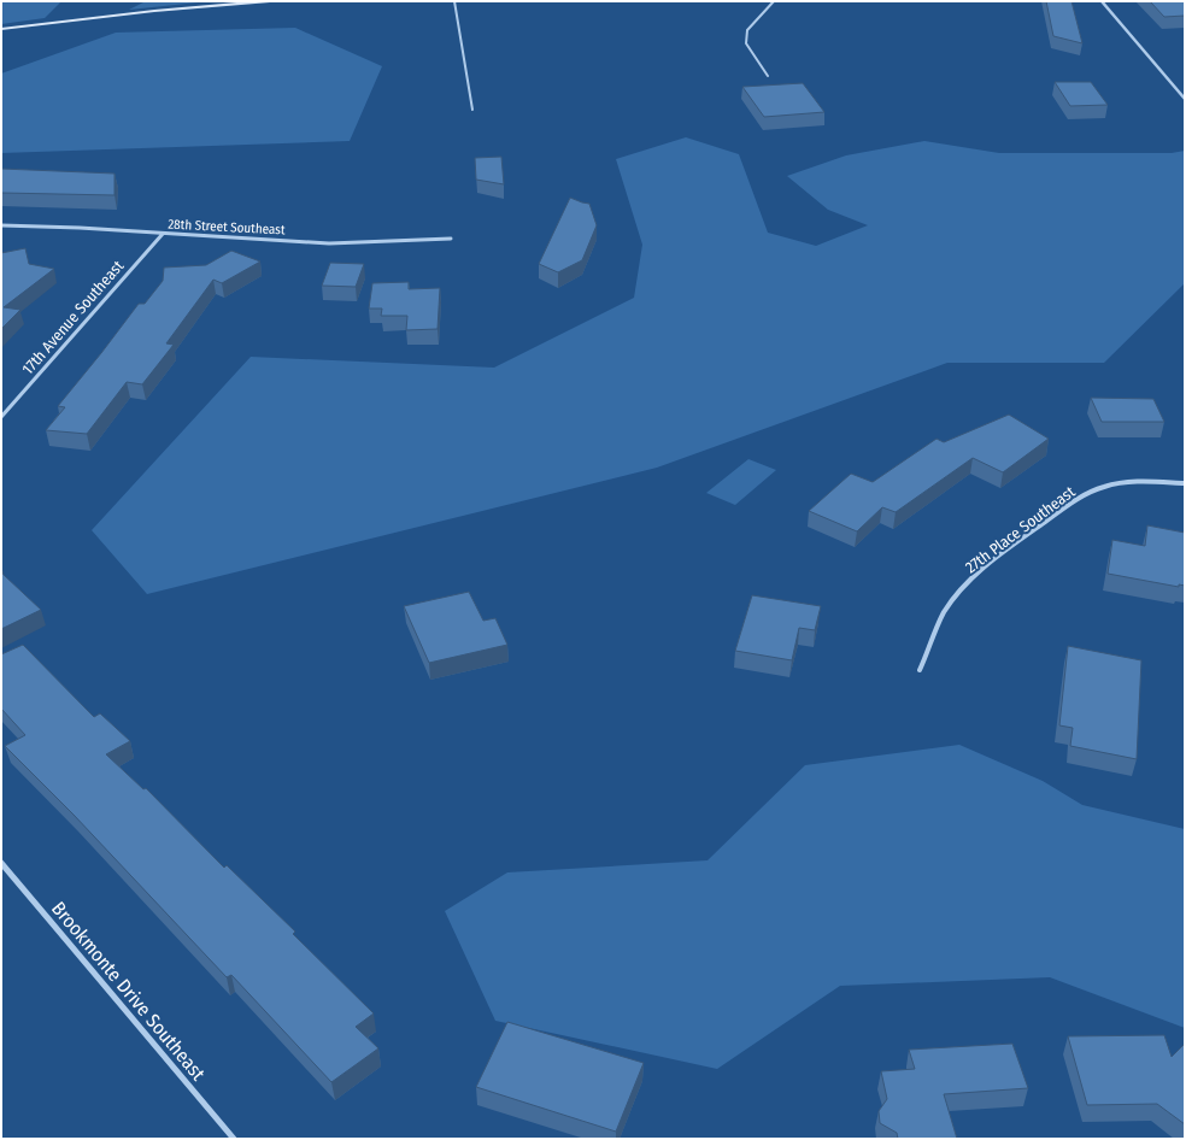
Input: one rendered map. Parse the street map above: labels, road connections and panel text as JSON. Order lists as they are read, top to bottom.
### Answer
{
  "streets": {
    "street": [
      "28th Street Southeast",
      "17th Avenue Southeast",
      "27th Place Southeast",
      "Brookmonte Drive Southeast"
    ]
  },
  "crossings": [
    ["28th Street Southeast", "17th Avenue Southeast"]
  ]
}
